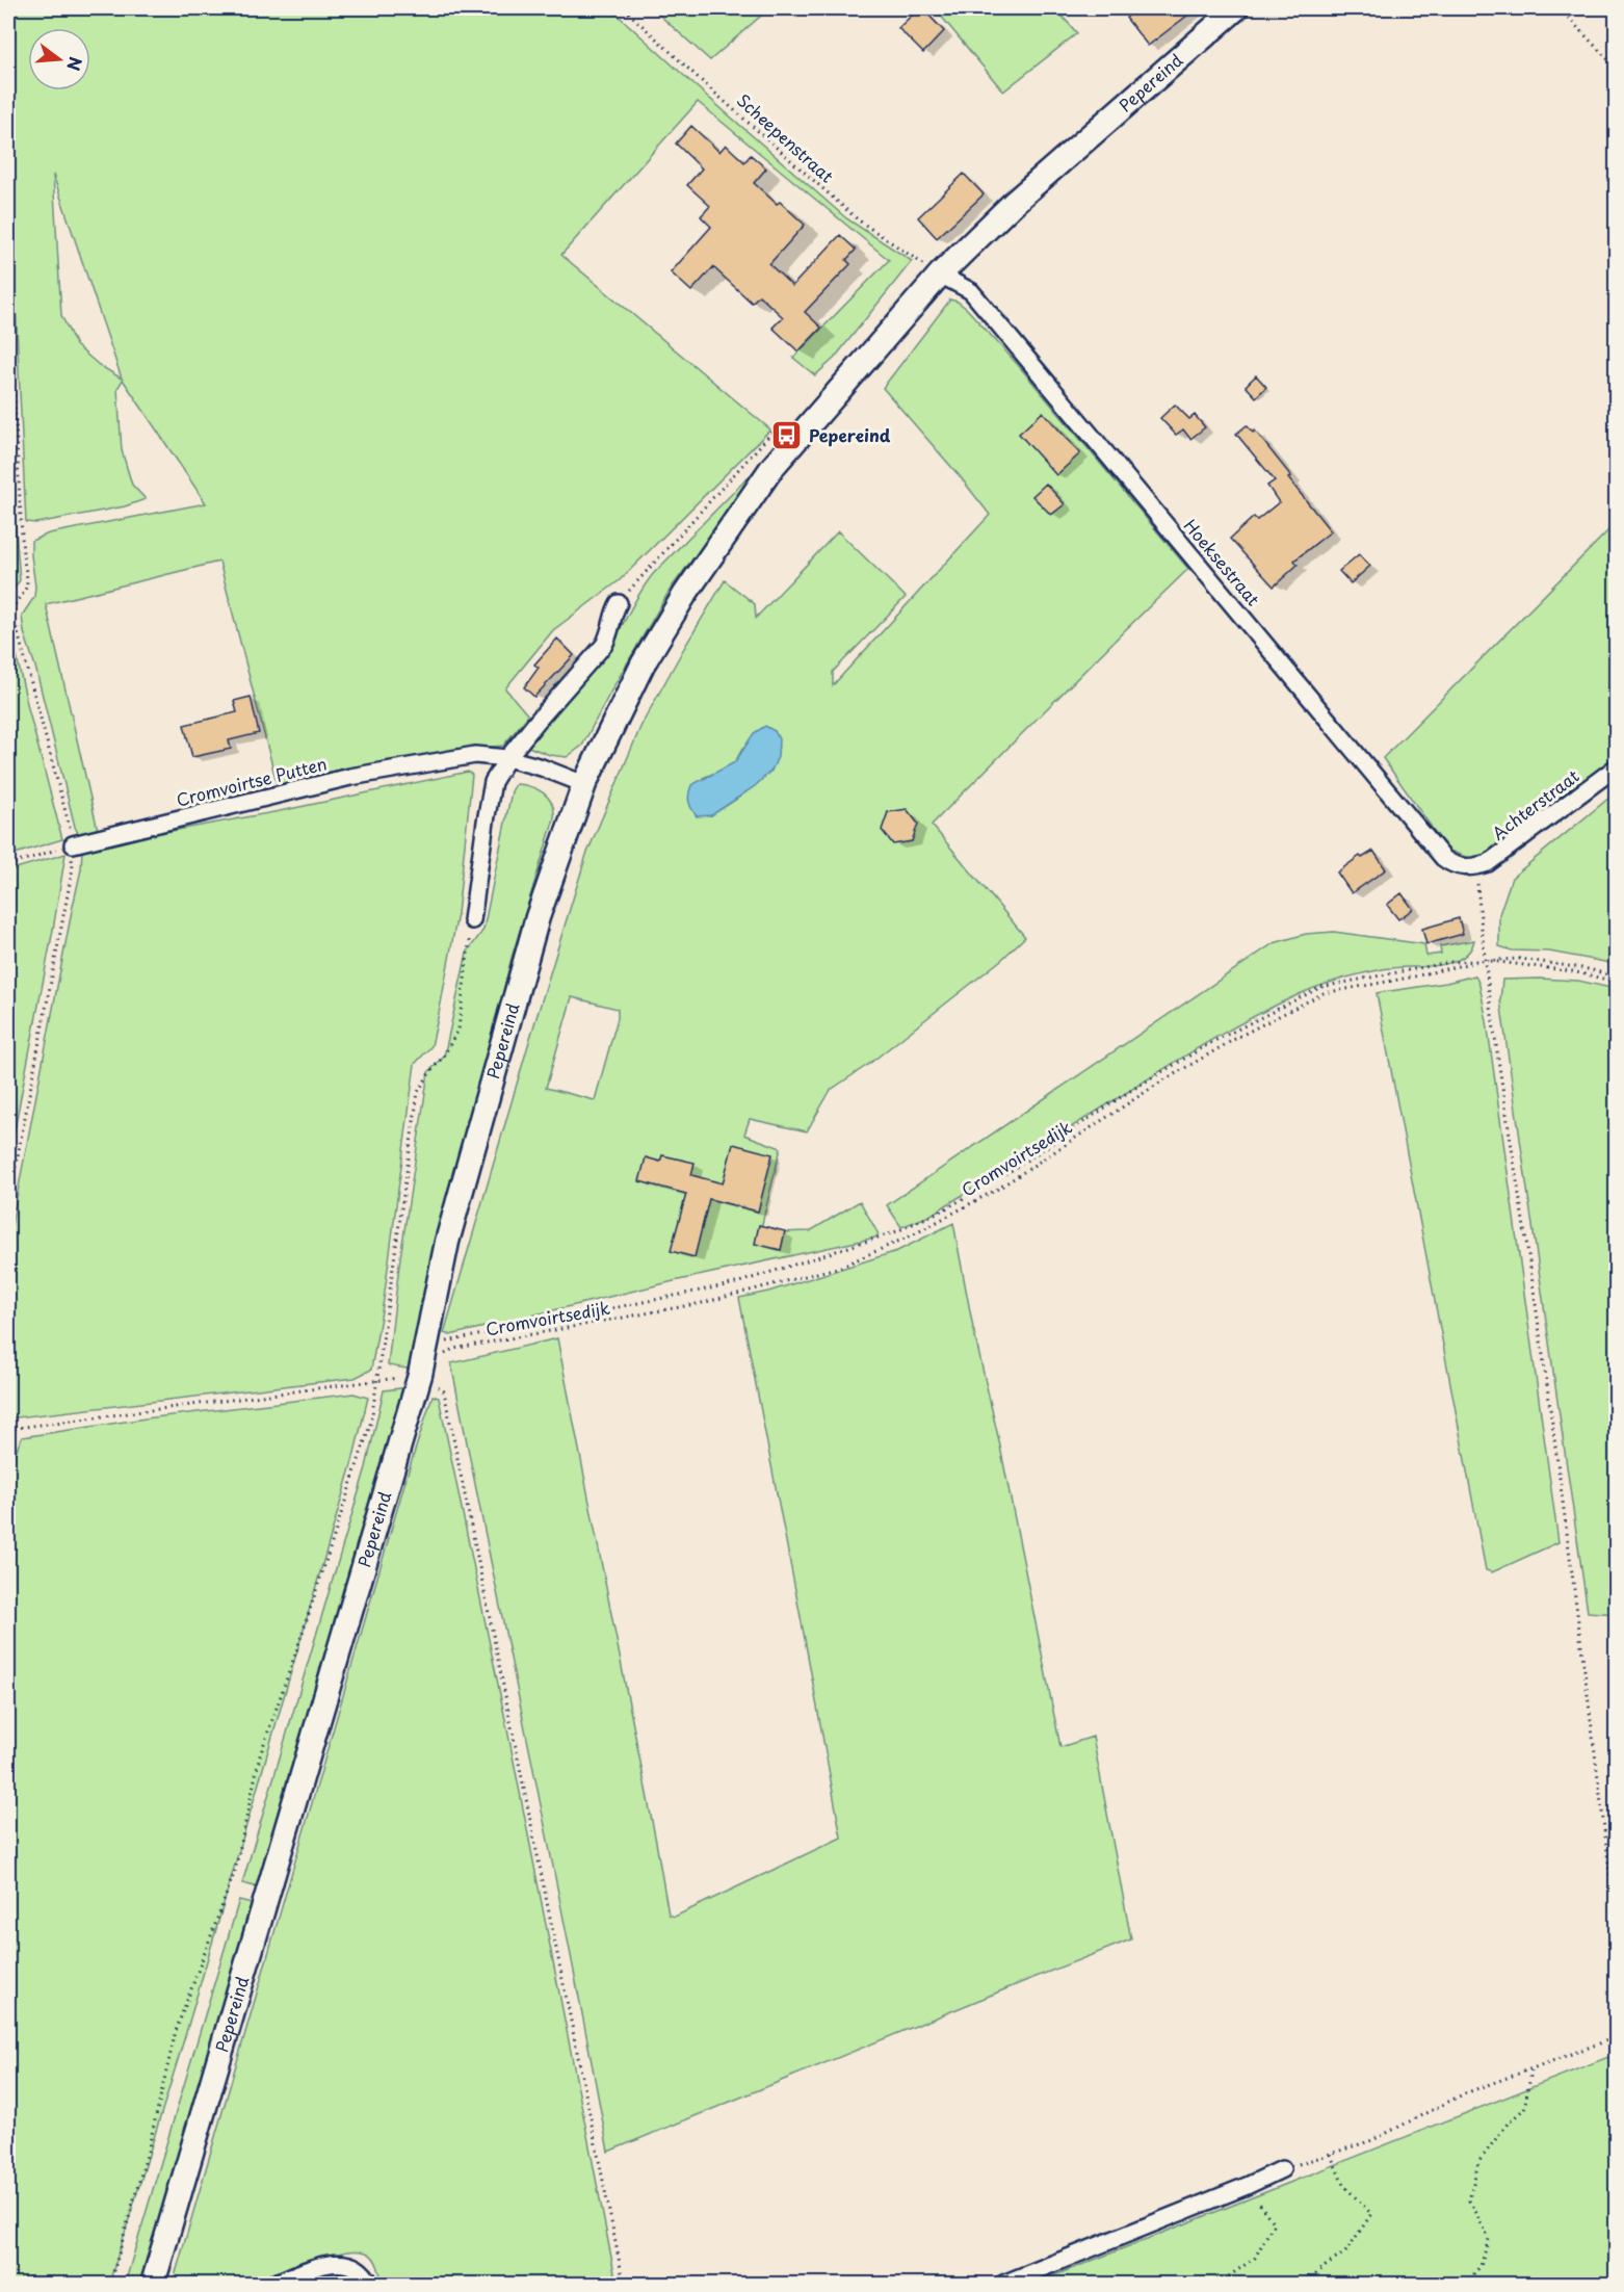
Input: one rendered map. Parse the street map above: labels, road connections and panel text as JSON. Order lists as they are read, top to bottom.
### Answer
{
  "streets": {
    "main road": ["Pepereind"],
    "street": ["Hoeksestraat", "Cromvoirtse Putten", "Achterstraat"],
    "path": ["Scheepenstraat", "Cromvoirtsedijk"]
  },
  "crossings": [
    ["Pepereind", "Scheepenstraat"],
    ["Pepereind", "Hoeksestraat"],
    ["Pepereind", "Cromvoirtse Putten"],
    ["Pepereind", "Cromvoirtsedijk"],
    ["Scheepenstraat", "Hoeksestraat"],
    ["Hoeksestraat", "Achterstraat"]
  ],
  "places": {
    "bus stop": ["Pepereind"]
  },
  "north": "right"
}
